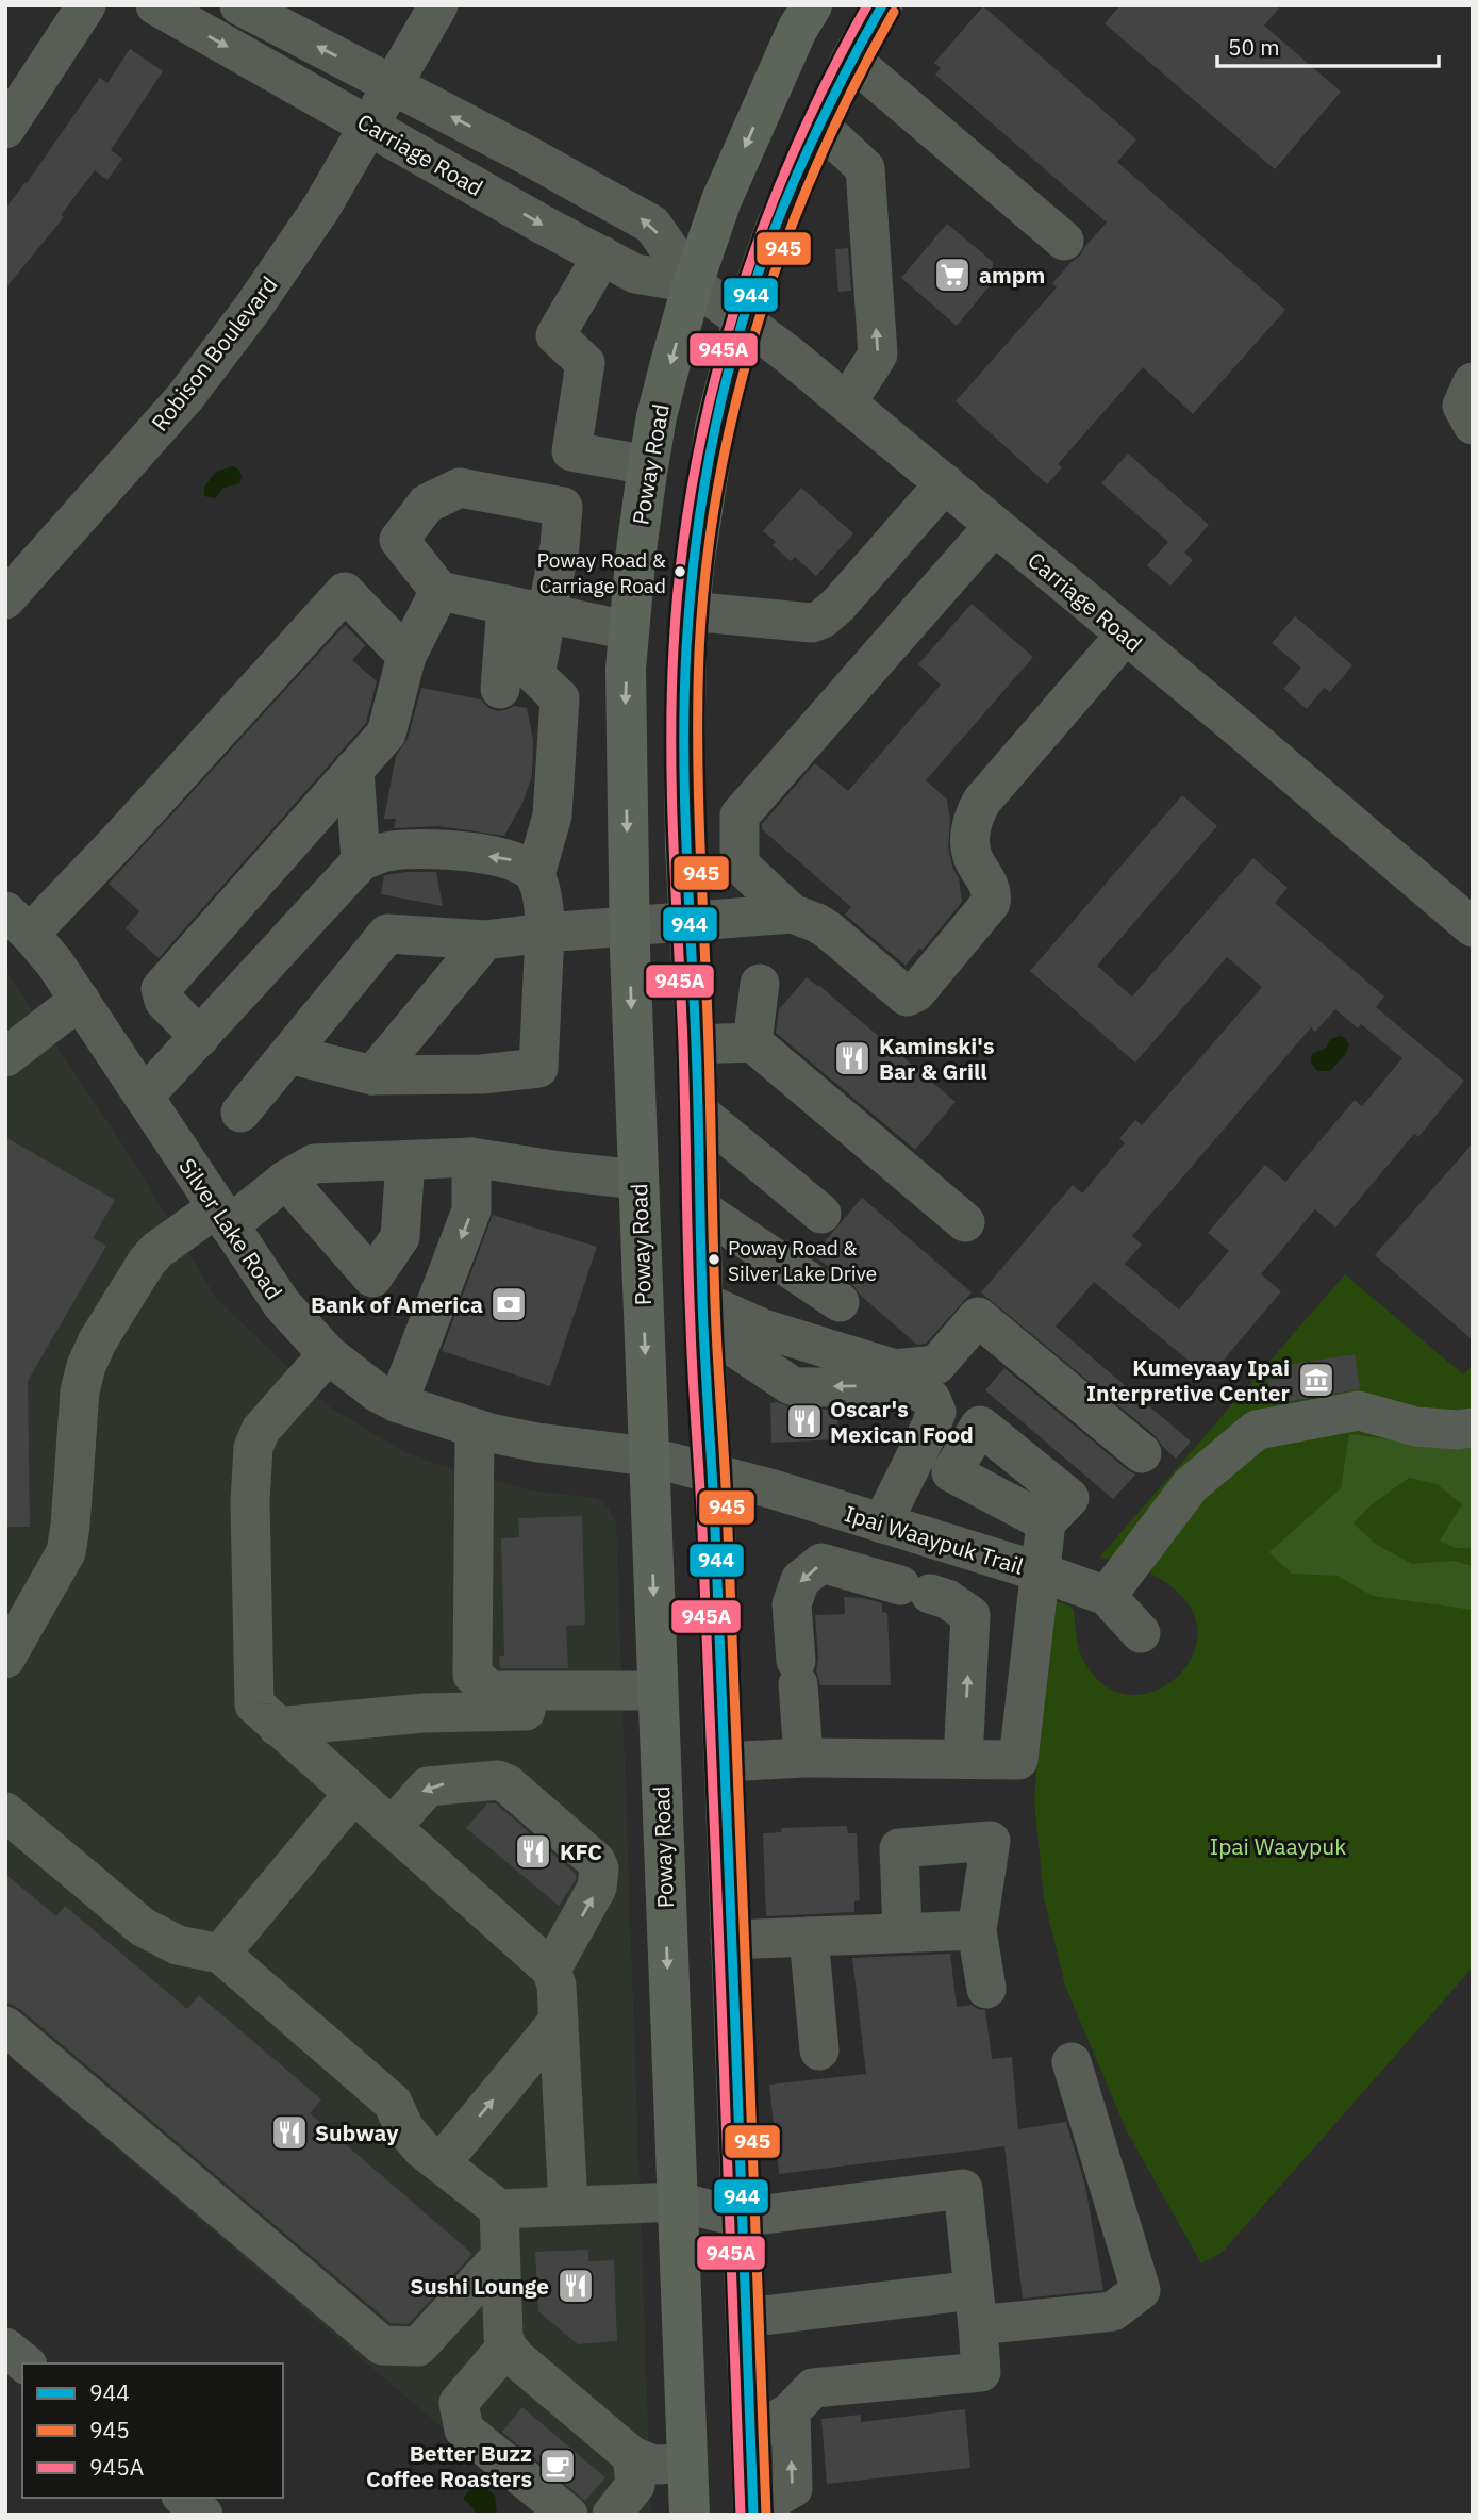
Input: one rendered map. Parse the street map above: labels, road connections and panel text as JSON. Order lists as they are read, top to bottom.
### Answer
{
  "streets": {
    "main road": ["Poway Road"],
    "street": [
      "Carriage Road",
      "Robison Boulevard",
      "Silver Lake Road",
      "Ipai Waaypuk Trail"
    ]
  },
  "crossings": [
    ["Carriage Road", "Robison Boulevard"],
    ["Carriage Road", "Poway Road"],
    ["Poway Road", "Silver Lake Road"],
    ["Silver Lake Road", "Ipai Waaypuk Trail"]
  ],
  "parks": ["Ipai Waaypuk"],
  "places": {
    "supermarket": ["ampm"],
    "other": ["Poway Road & Carriage Road", "Poway Road & Silver Lake Drive"],
    "restaurant": [
      "Kaminski's Bar & Grill",
      "Oscar's Mexican Food",
      "KFC",
      "Subway",
      "Sushi Lounge"
    ],
    "bank": ["Bank of America"],
    "museum": ["Kumeyaay Ipai Interpretive Center"],
    "cafe": ["Better Buzz Coffee Roasters"]
  },
  "lines": ["transit line 944", "transit line 945A", "transit line 945"],
  "legend": ["944", "945", "945A"],
  "scale_bar": "50 m"
}
